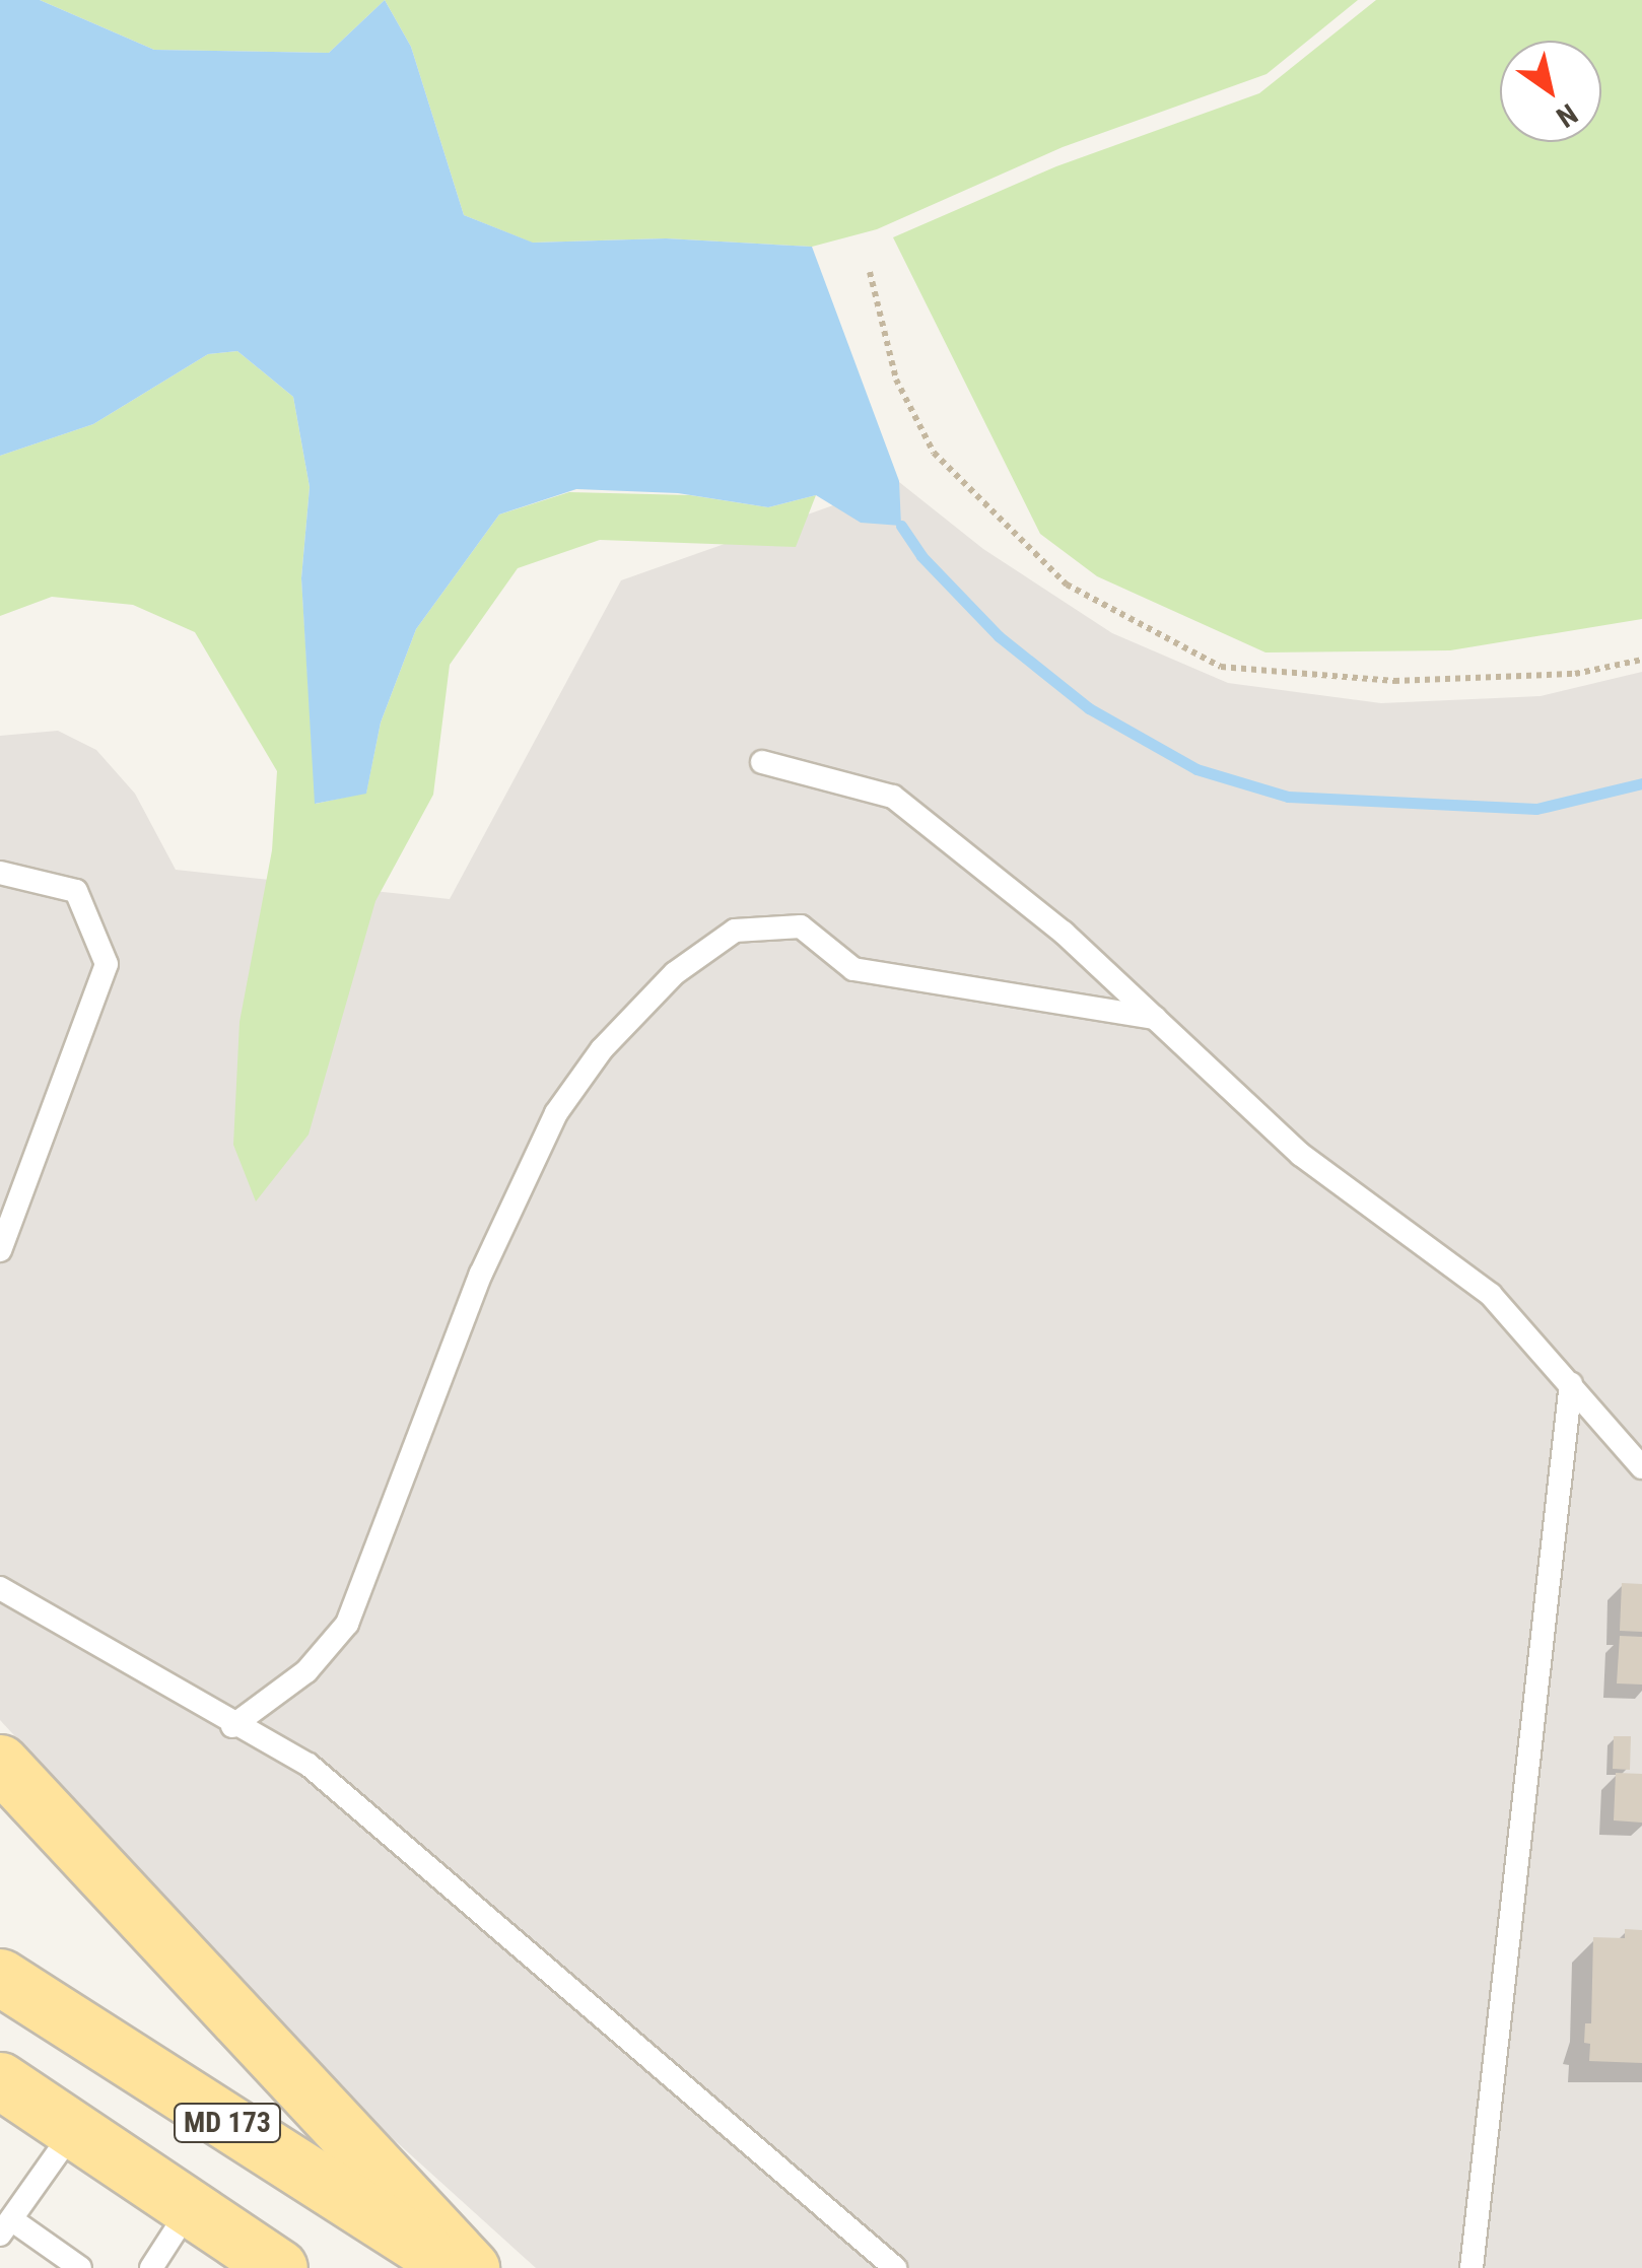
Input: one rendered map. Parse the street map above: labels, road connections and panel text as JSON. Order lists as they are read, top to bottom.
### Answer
{
  "streets": {
    "main road": ["MD 173"]
  },
  "north": "bottom right"
}
